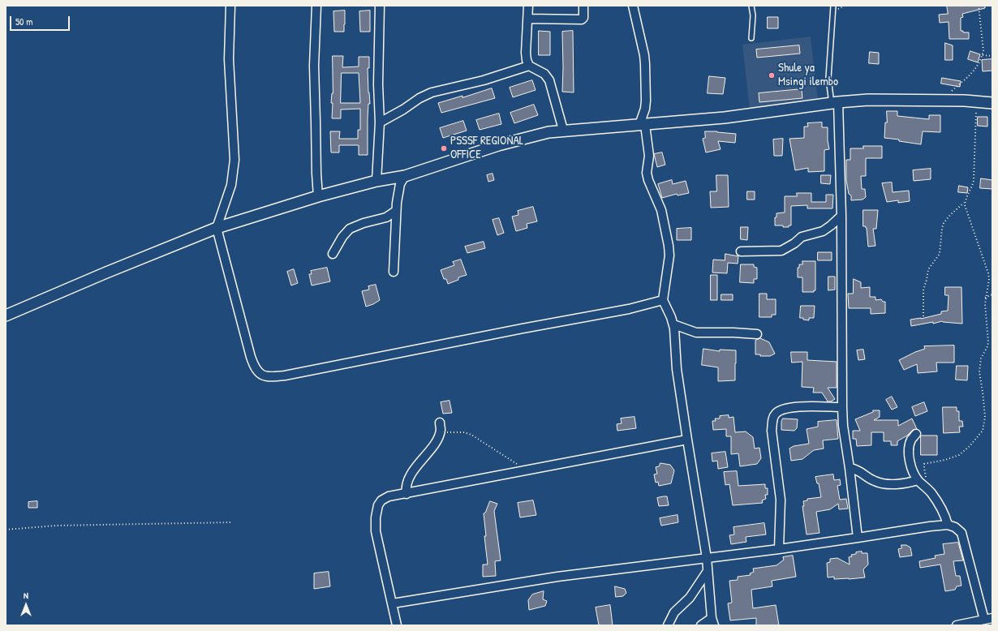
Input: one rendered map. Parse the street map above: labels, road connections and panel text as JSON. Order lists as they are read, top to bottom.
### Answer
{
  "places": ["Shule ya Msingi ilembo", "PSSSF REGIONAL OFFICE"],
  "scale_bar": "50 m",
  "north": "top"
}
